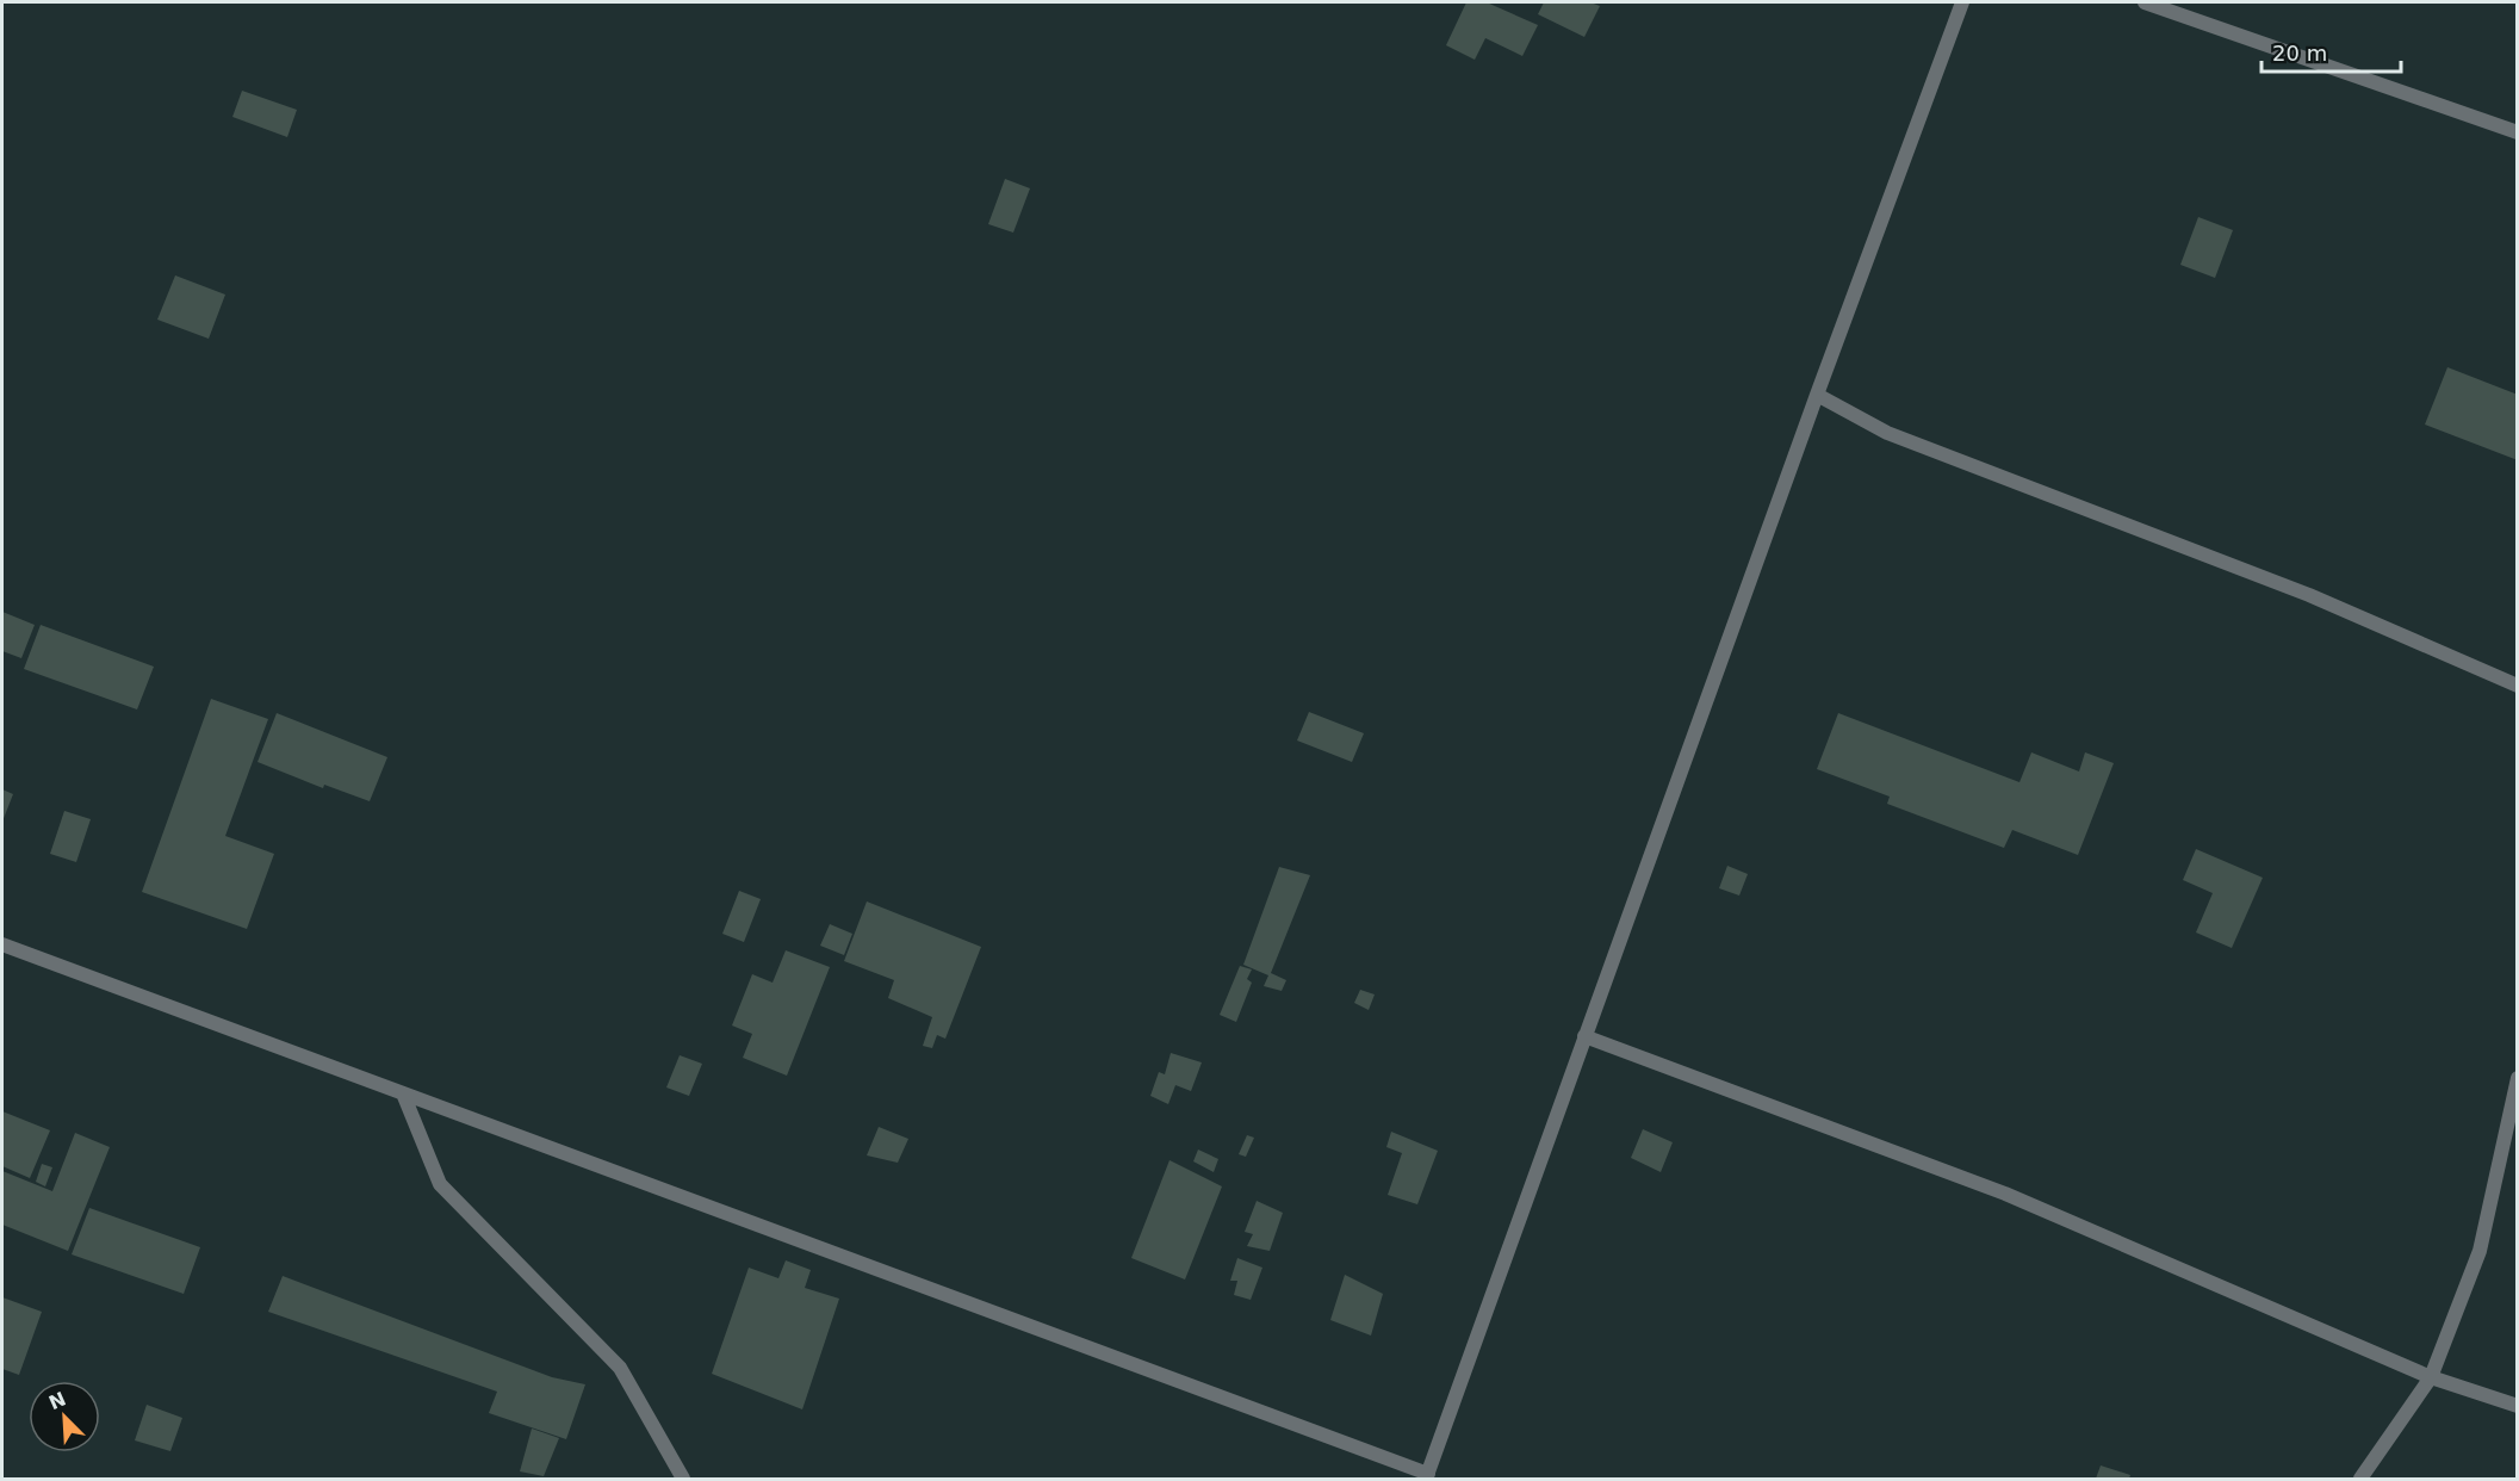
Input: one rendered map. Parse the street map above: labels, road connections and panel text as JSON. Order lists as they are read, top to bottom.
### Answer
{
  "scale_bar": "20 m",
  "north": "top left"
}
